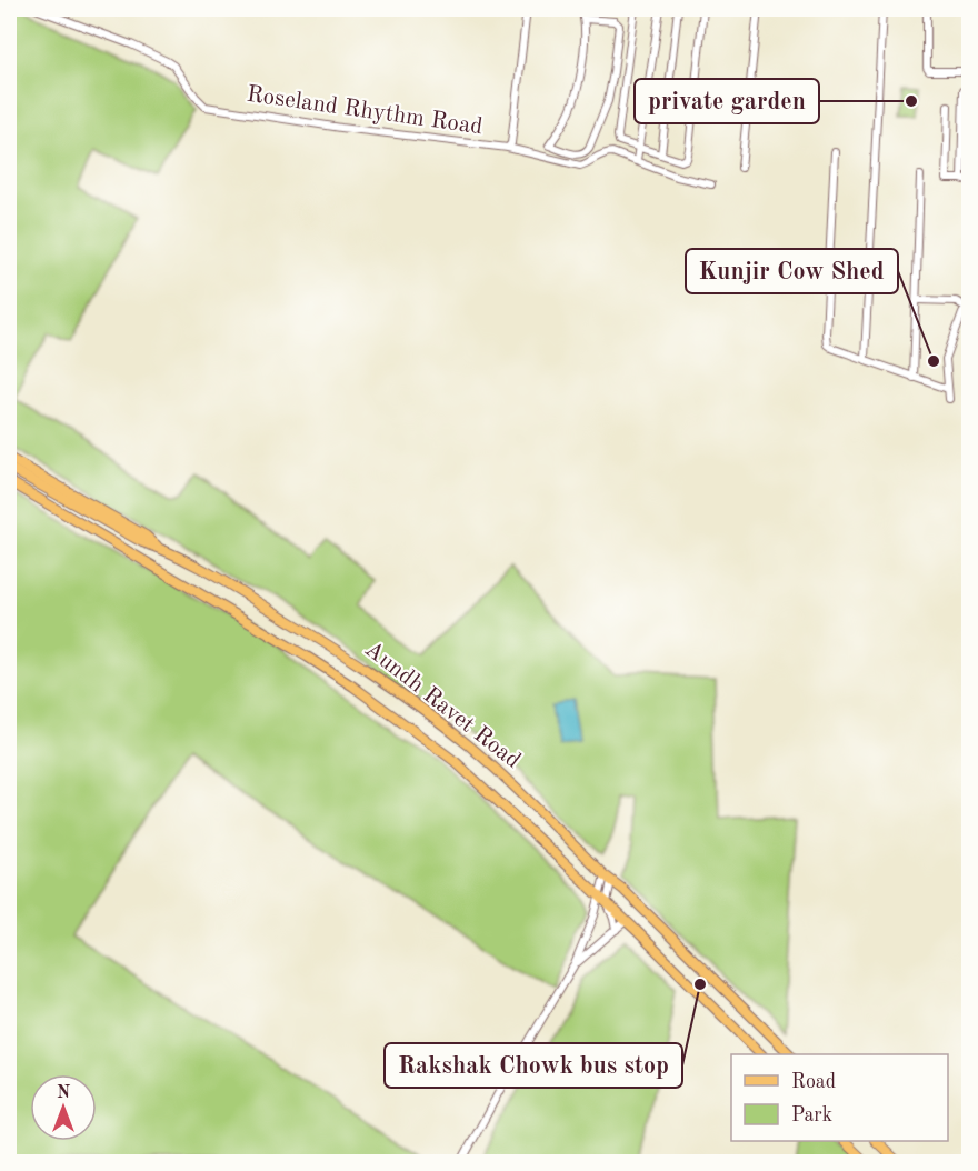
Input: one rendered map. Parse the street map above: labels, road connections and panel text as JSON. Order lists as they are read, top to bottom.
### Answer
{
  "streets": {
    "main road": ["Aundh Ravet Road"],
    "street": ["Roseland Rhythm Road"]
  },
  "places": ["private garden", "Kunjir Cow Shed", "Rakshak Chowk bus stop"],
  "legend": ["Road", "Park"],
  "north": "top"
}
